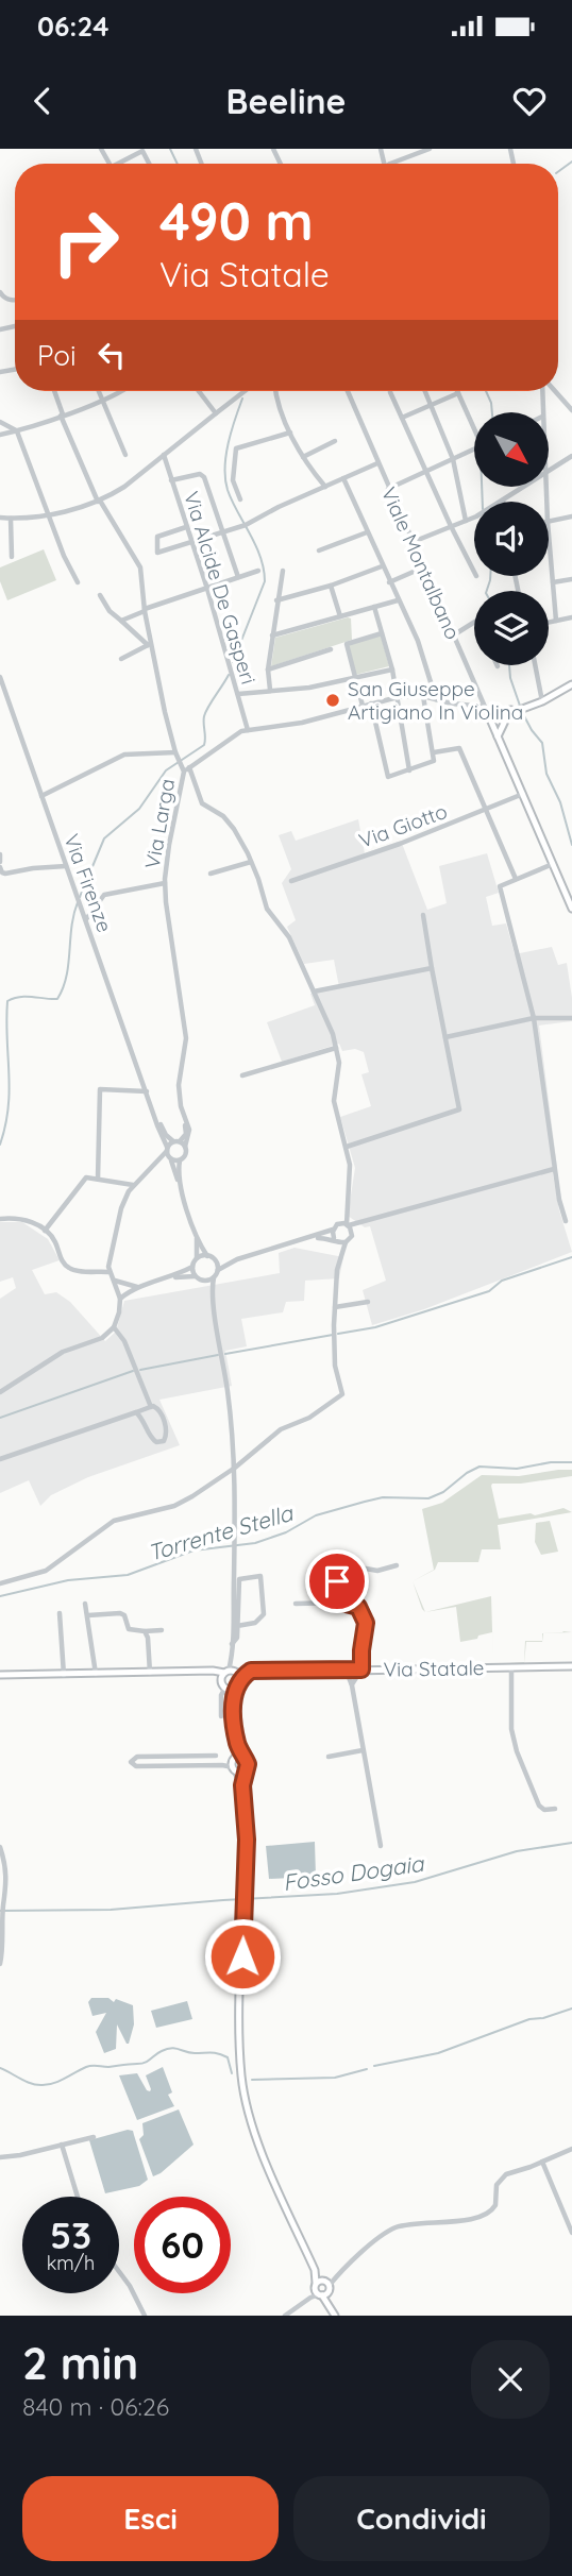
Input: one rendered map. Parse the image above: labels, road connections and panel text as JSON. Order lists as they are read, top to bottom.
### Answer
{
  "streets": {
    "main road": ["Viale Montalbano", "Via Statale"],
    "street": [
      "Via Alcide De Gasperi",
      "Via Larga",
      "Via Giotto",
      "Via Firenze"
    ]
  },
  "crossings": [
    ["Viale Montalbano", "Via Giotto"],
    ["Via Larga", "Via Firenze"]
  ],
  "water": ["Torrente Stella", "Fosso Dogaia"],
  "places": ["San Giuseppe Artigiano In Violina"],
  "north": "bottom right",
  "page": {
    "status": "06:24",
    "header": "Beeline",
    "turn": ["490 m", "Via Statale"],
    "then": "Poi",
    "speed": "53 km/h",
    "limit": "60",
    "heading": ["2 min", "840 m · 06:26"],
    "buttons": ["Esci", "Condividi"]
  }
}
